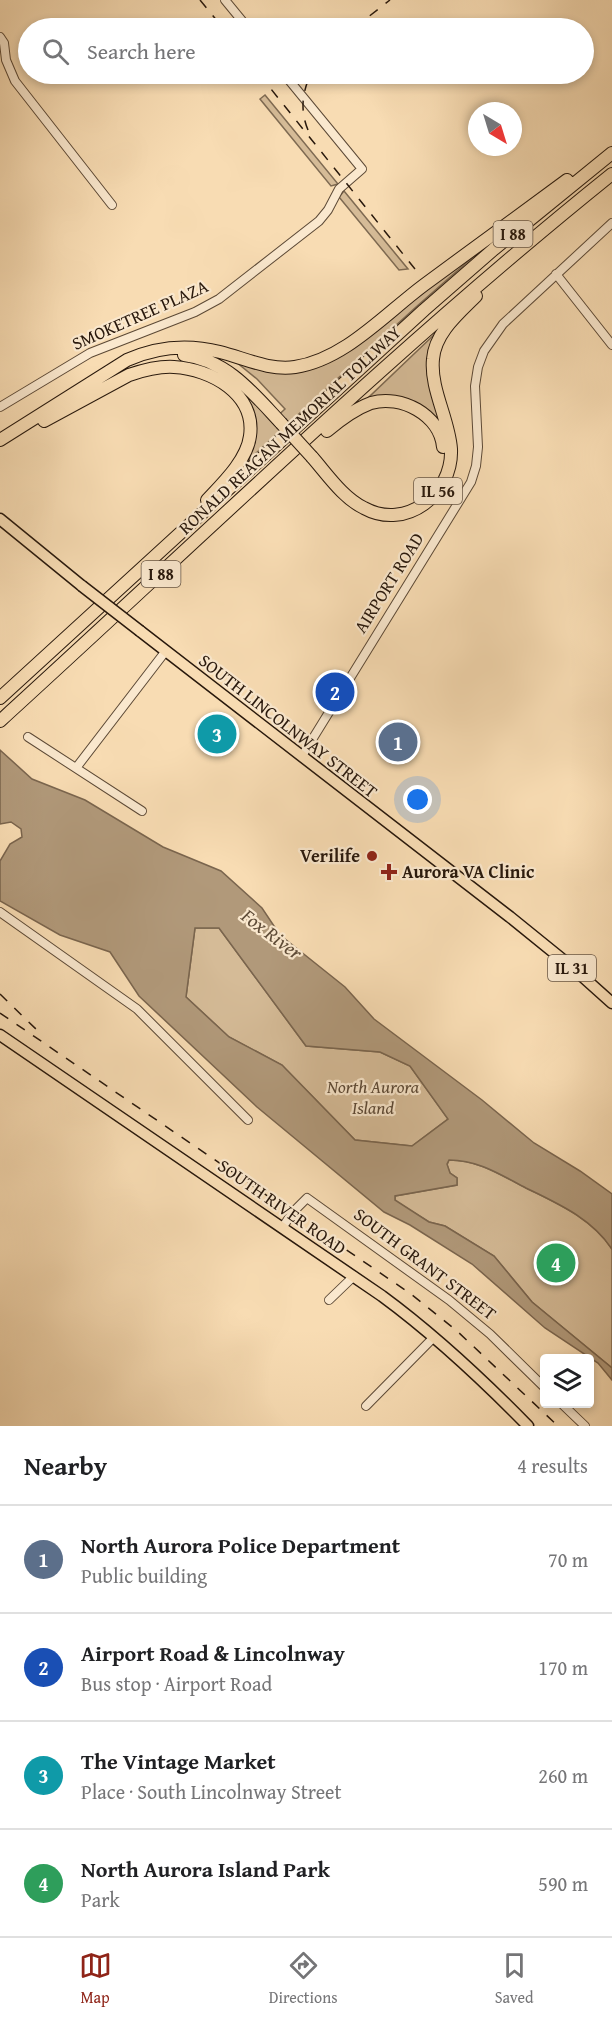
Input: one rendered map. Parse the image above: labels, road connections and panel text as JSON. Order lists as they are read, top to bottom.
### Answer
{
  "streets": {
    "highway": ["I 88", "RONALD REAGAN MEMORIAL TOLLWAY", "IL 56"],
    "main road": ["SOUTH LINCOLNWAY STREET", "IL 31", "SOUTH RIVER ROAD"],
    "street": ["SMOKETREE PLAZA", "AIRPORT ROAD", "SOUTH GRANT STREET"]
  },
  "crossings": [
    ["RONALD REAGAN MEMORIAL TOLLWAY", "IL 56"],
    ["AIRPORT ROAD", "SOUTH LINCOLNWAY STREET"],
    ["SOUTH RIVER ROAD", "SOUTH GRANT STREET"]
  ],
  "water": ["Fox River"],
  "parks": ["North Aurora Island"],
  "places": {
    "other": ["Verilife"],
    "health": ["Aurora VA Clinic"]
  },
  "north": "bottom right",
  "page": {
    "search": "Search here",
    "pins": [
      "2",
      "3",
      "1",
      "4"
    ],
    "heading": ["Nearby", "4 results"],
    "list": [
      {
        "mark": "1",
        "name": "North Aurora Police Department",
        "note": "Public building",
        "value": "70 m"
      },
      {
        "mark": "2",
        "name": "Airport Road & Lincolnway",
        "note": "Bus stop · Airport Road",
        "value": "170 m"
      },
      {
        "mark": "3",
        "name": "The Vintage Market",
        "note": "Place · South Lincolnway Street",
        "value": "260 m"
      },
      {
        "mark": "4",
        "name": "North Aurora Island Park",
        "note": "Park",
        "value": "590 m"
      }
    ],
    "nav": ["Map", "Directions", "Saved"]
  }
}
